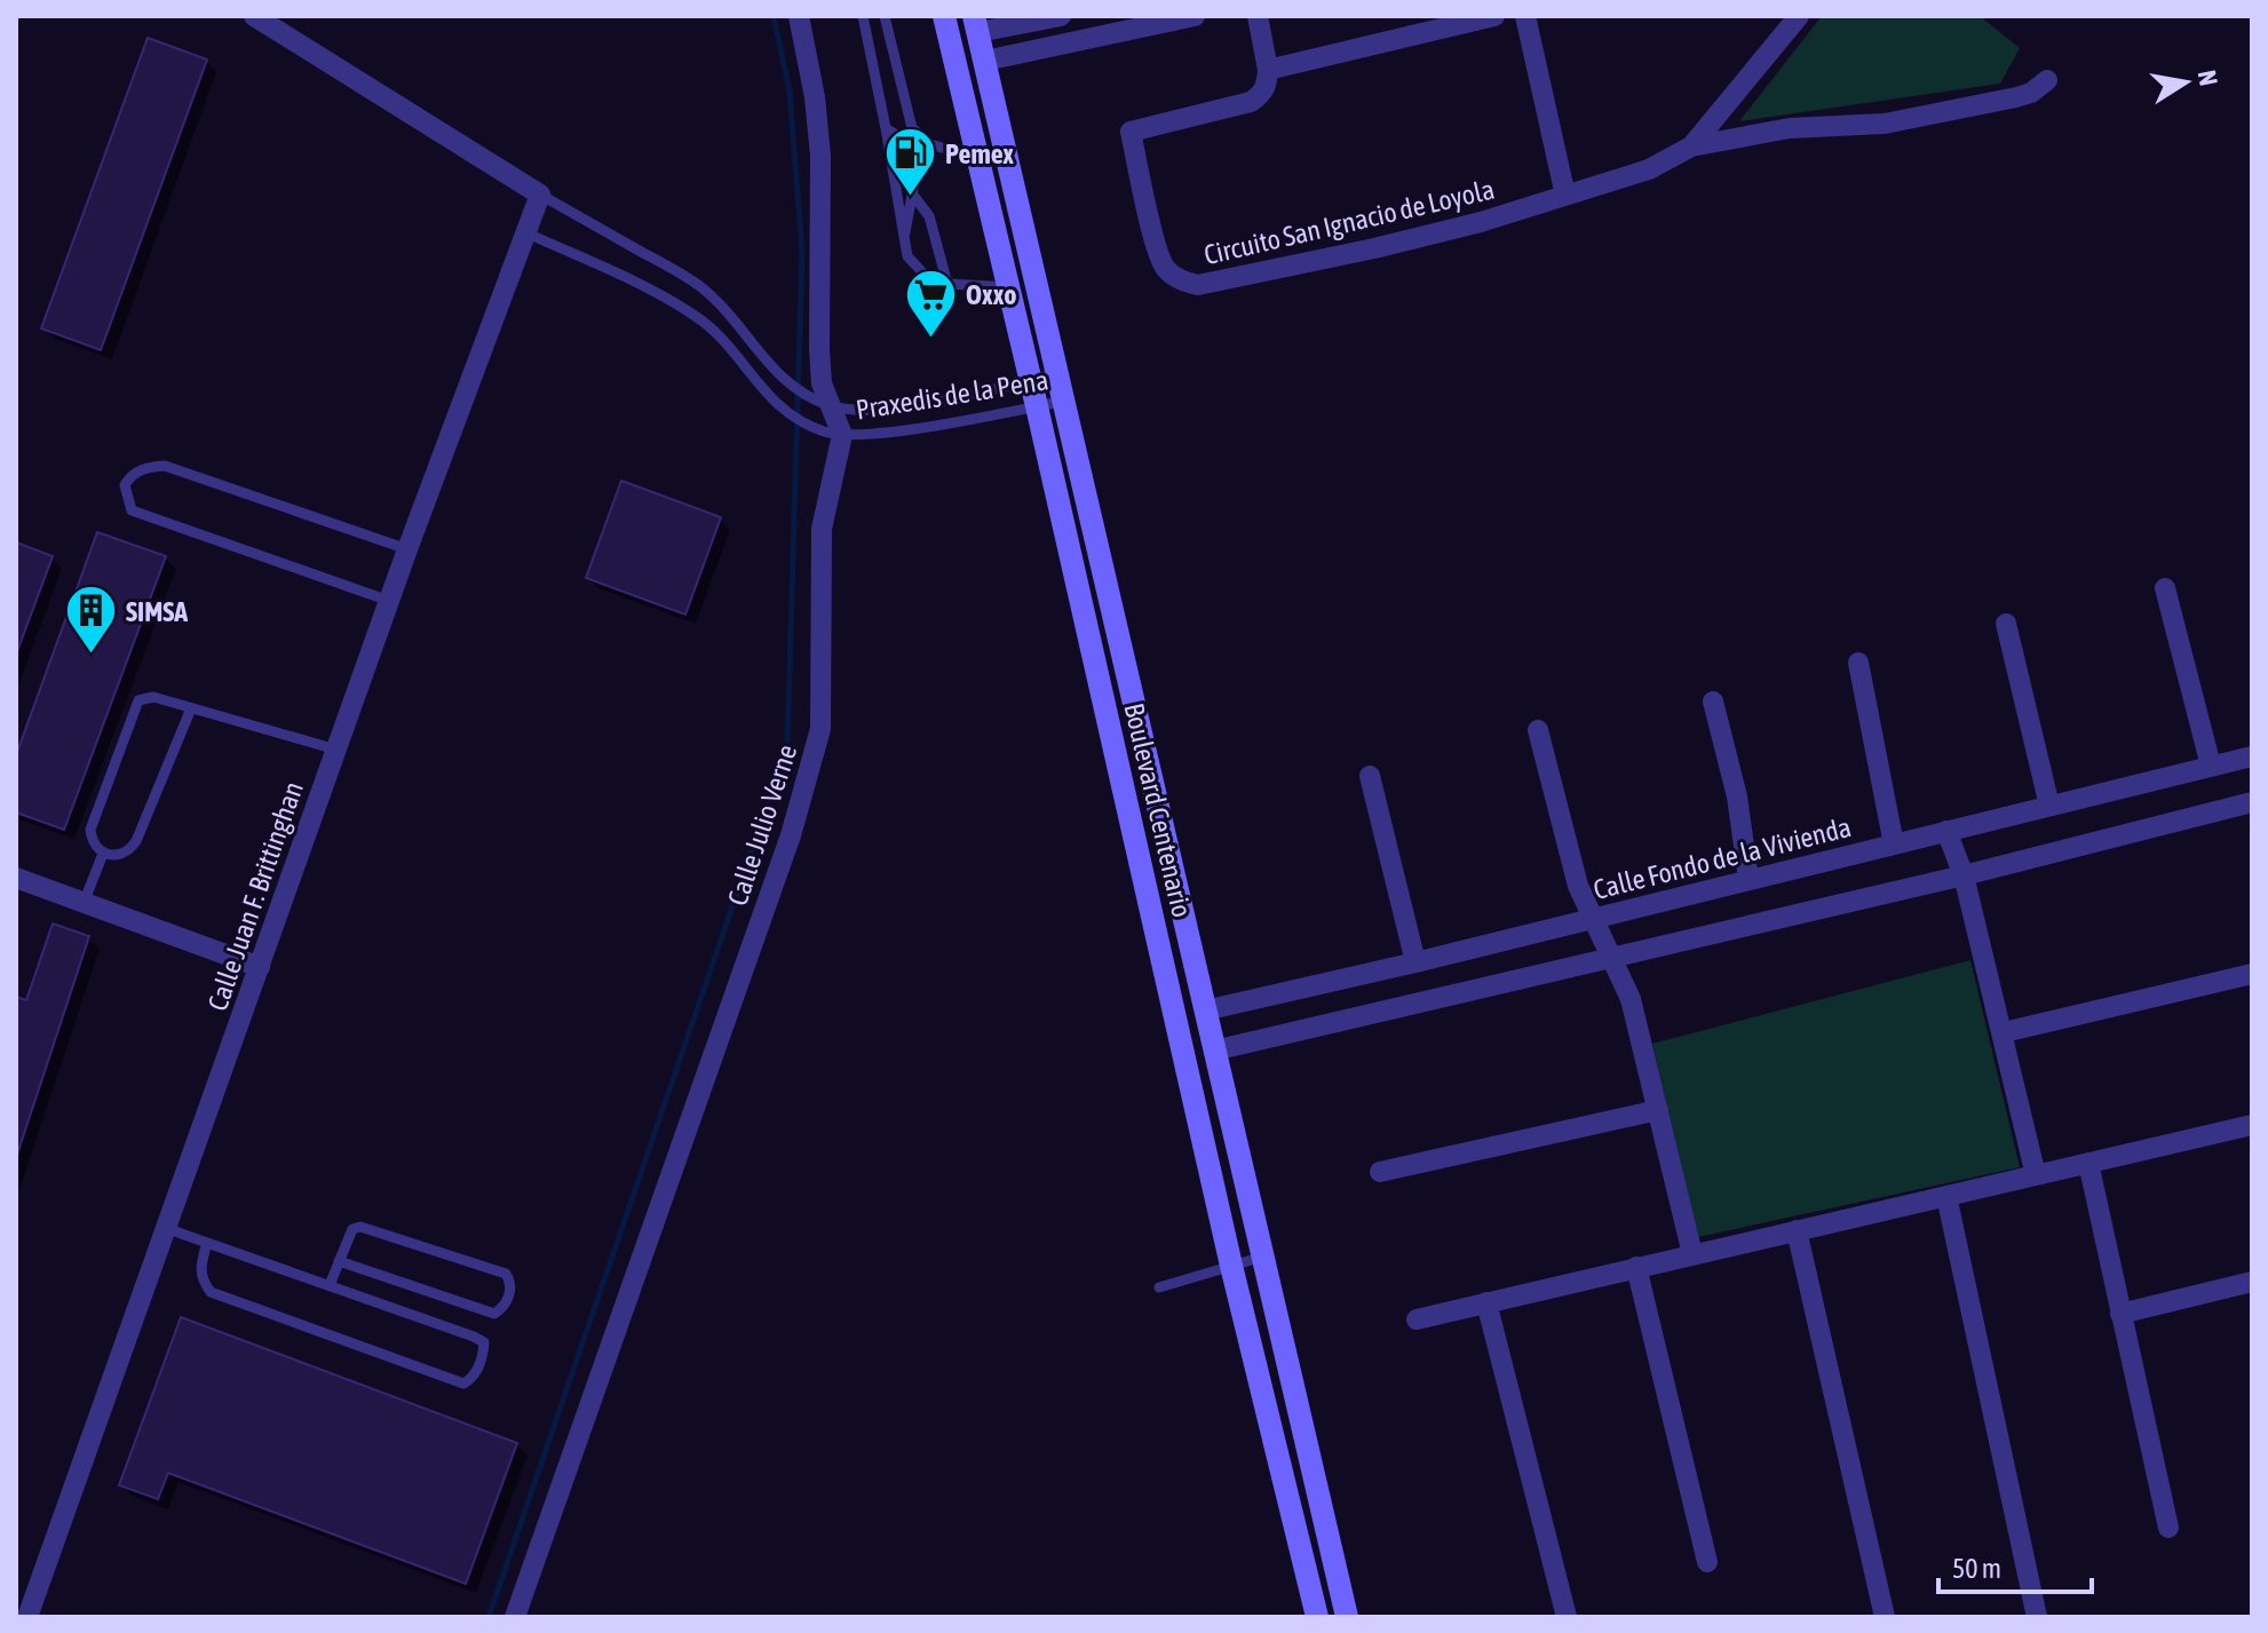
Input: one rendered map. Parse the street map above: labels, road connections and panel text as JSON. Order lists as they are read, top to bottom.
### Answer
{
  "streets": {
    "main road": ["Boulevard Centenario"],
    "street": [
      "Circuito San Ignacio de Loyola",
      "Calle Julio Verne",
      "Calle Fondo de la Vivienda",
      "Calle Juan F. Brittinghan"
    ],
    "lane": ["Praxedis de la Pena"]
  },
  "crossings": [
    ["Praxedis de la Pena", "Boulevard Centenario"],
    ["Praxedis de la Pena", "Calle Julio Verne"],
    ["Praxedis de la Pena", "Calle Juan F. Brittinghan"],
    ["Boulevard Centenario", "Calle Fondo de la Vivienda"]
  ],
  "places": {
    "fuel station": ["Pemex"],
    "supermarket": ["Oxxo"],
    "building": ["SIMSA"]
  },
  "scale_bar": "50 m",
  "north": "right"
}
